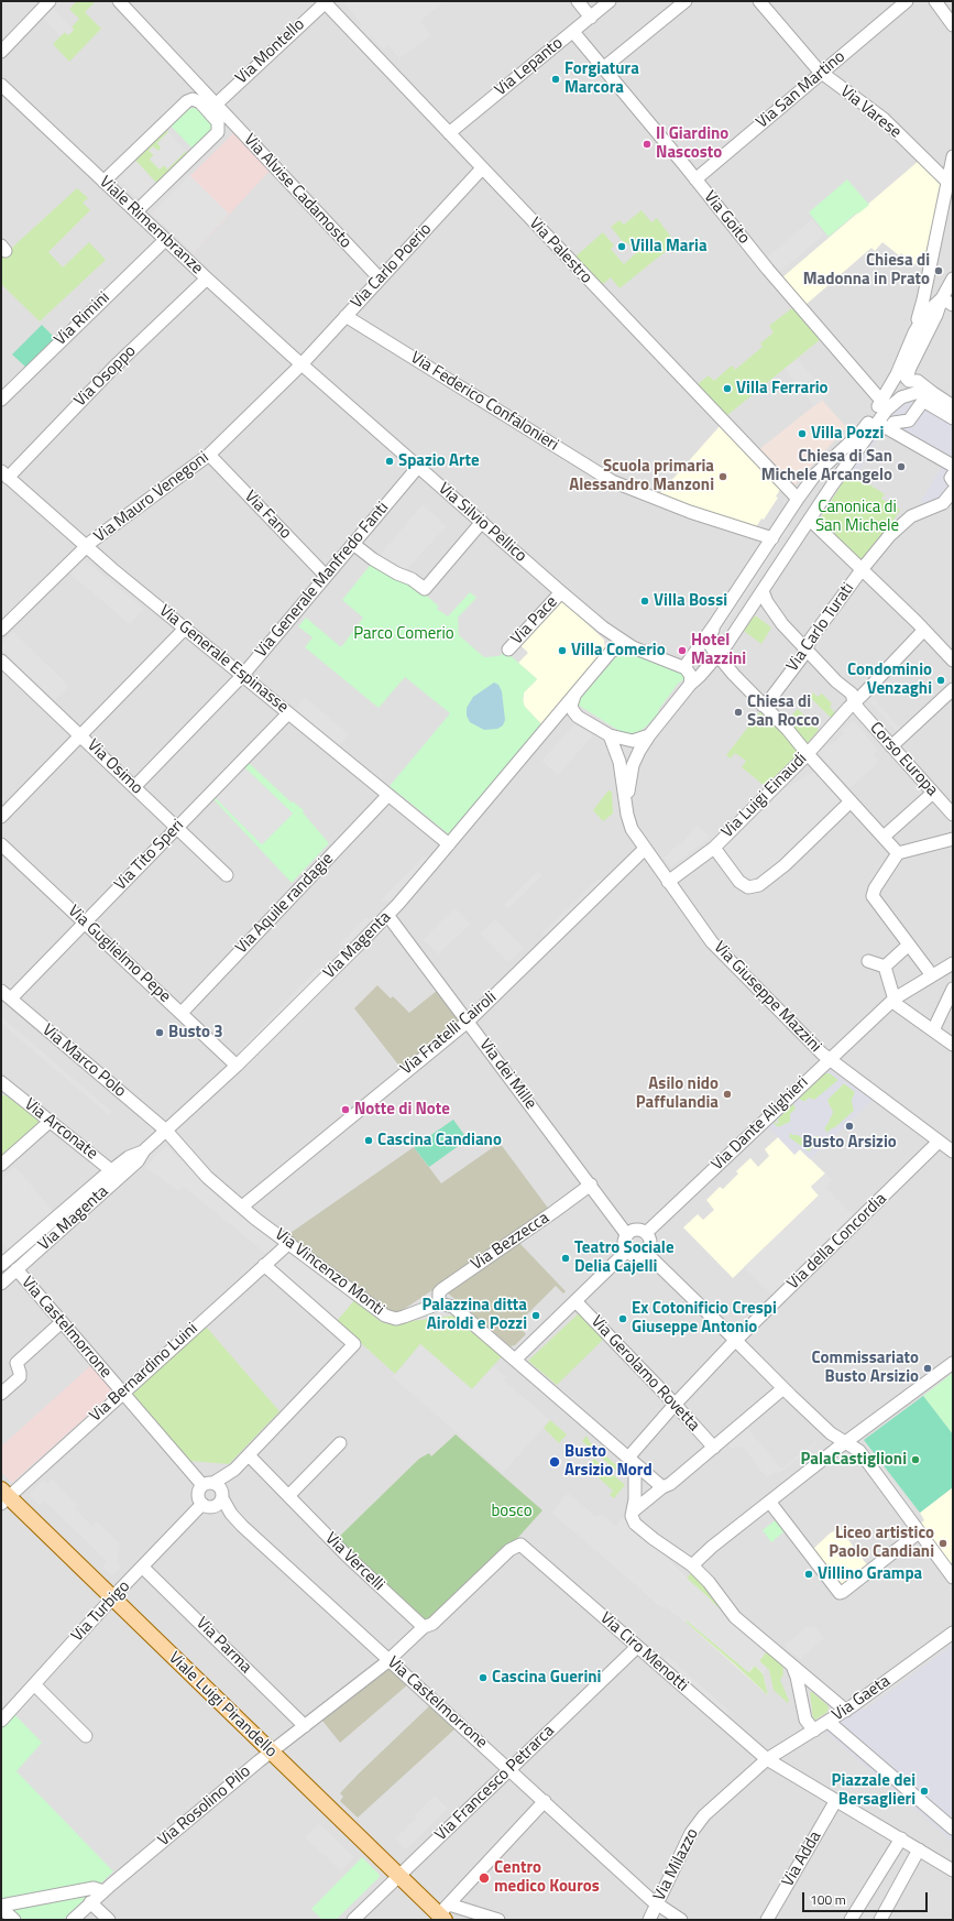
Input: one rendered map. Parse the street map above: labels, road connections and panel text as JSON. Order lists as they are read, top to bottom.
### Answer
{
  "streets": {
    "main road": ["Viale Luigi Pirandello"],
    "street": [
      "Via Montello",
      "Via Lepanto",
      "Via San Martino",
      "Via Varese",
      "Via Alvise Cadamosto",
      "Via Goito",
      "Viale Rimembranze",
      "Via Palestro",
      "Via Carlo Poerio",
      "Via Rimini",
      "Via Osoppo",
      "Via Federico Confalonieri",
      "Via Mauro Venegoni",
      "Via Fano",
      "Via Silvio Pellico",
      "Via Generale Manfredo Fanti",
      "Via Pace",
      "Via Carlo Turati",
      "Via Generale Espinasse",
      "Corso Europa",
      "Via Osimo",
      "Via Luigi Einaudi",
      "Via Tito Speri",
      "Via Aquile randagie",
      "Via Magenta",
      "Via Guglielmo Pepe",
      "Via Giuseppe Mazzini",
      "Via Fratelli Cairoli",
      "Via Marco Polo",
      "Via dei Mille",
      "Via Dante Alighieri",
      "Via Arconate",
      "Via Bezzecca",
      "Via della Concordia",
      "Via Vincenzo Monti",
      "Via Castelmorrone",
      "Via Bernardino Luini",
      "Via Gerolamo Rovetta",
      "Via Vercelli",
      "Via Turbigo",
      "Via Parma",
      "Via Ciro Menotti",
      "Via Gaeta",
      "Via Francesco Petrarca",
      "Via Rosolino Pilo",
      "Via Adda",
      "Via Milazzo"
    ]
  },
  "crossings": [
    ["Via Montello", "Via Alvise Cadamosto"],
    ["Via Montello", "Via Palestro"],
    ["Via Lepanto", "Via Goito"],
    ["Via Lepanto", "Via Palestro"],
    ["Via San Martino", "Via Varese"],
    ["Via San Martino", "Via Goito"],
    ["Via Alvise Cadamosto", "Via Carlo Poerio"],
    ["Viale Rimembranze", "Via Carlo Poerio"],
    ["Viale Rimembranze", "Via Rimini"],
    ["Viale Rimembranze", "Via Osoppo"],
    ["Viale Rimembranze", "Via Mauro Venegoni"],
    ["Viale Rimembranze", "Via Silvio Pellico"],
    ["Via Palestro", "Via Carlo Poerio"],
    ["Via Carlo Poerio", "Via Federico Confalonieri"],
    ["Via Carlo Poerio", "Via Mauro Venegoni"],
    ["Via Carlo Poerio", "Via Silvio Pellico"],
    ["Via Osoppo", "Via Generale Espinasse"],
    ["Via Mauro Venegoni", "Via Fano"],
    ["Via Mauro Venegoni", "Via Silvio Pellico"],
    ["Via Mauro Venegoni", "Via Generale Espinasse"],
    ["Via Fano", "Via Generale Manfredo Fanti"],
    ["Via Silvio Pellico", "Via Generale Manfredo Fanti"],
    ["Via Silvio Pellico", "Via Pace"],
    ["Via Silvio Pellico", "Via Magenta"],
    ["Via Silvio Pellico", "Via Giuseppe Mazzini"],
    ["Via Generale Manfredo Fanti", "Via Generale Espinasse"],
    ["Via Generale Manfredo Fanti", "Via Osimo"],
    ["Via Carlo Turati", "Corso Europa"],
    ["Via Generale Espinasse", "Via Tito Speri"],
    ["Via Generale Espinasse", "Via Aquile randagie"],
    ["Via Generale Espinasse", "Via Magenta"],
    ["Corso Europa", "Via Luigi Einaudi"],
    ["Corso Europa", "Via Giuseppe Mazzini"],
    ["Via Osimo", "Via Tito Speri"],
    ["Via Luigi Einaudi", "Via Giuseppe Mazzini"],
    ["Via Tito Speri", "Via Guglielmo Pepe"],
    ["Via Tito Speri", "Via Marco Polo"],
    ["Via Aquile randagie", "Via Guglielmo Pepe"],
    ["Via Magenta", "Via Guglielmo Pepe"],
    ["Via Magenta", "Via Giuseppe Mazzini"],
    ["Via Magenta", "Via Marco Polo"],
    ["Via Magenta", "Via dei Mille"],
    ["Via Magenta", "Via Arconate"],
    ["Via Magenta", "Via Vincenzo Monti"],
    ["Via Magenta", "Via Castelmorrone"],
    ["Via Giuseppe Mazzini", "Via Fratelli Cairoli"],
    ["Via Giuseppe Mazzini", "Via Dante Alighieri"],
    ["Via Giuseppe Mazzini", "Via della Concordia"],
    ["Via Fratelli Cairoli", "Via dei Mille"],
    ["Via Fratelli Cairoli", "Via Vincenzo Monti"],
    ["Via Marco Polo", "Via Vincenzo Monti"],
    ["Via dei Mille", "Via Dante Alighieri"],
    ["Via dei Mille", "Via Bezzecca"],
    ["Via Bezzecca", "Via Vincenzo Monti"],
    ["Via della Concordia", "Via Gerolamo Rovetta"],
    ["Via Vincenzo Monti", "Via Bernardino Luini"],
    ["Via Castelmorrone", "Via Bernardino Luini"],
    ["Via Castelmorrone", "Via Turbigo"],
    ["Via Castelmorrone", "Via Francesco Petrarca"],
    ["Via Castelmorrone", "Via Rosolino Pilo"],
    ["Via Castelmorrone", "Via Milazzo"],
    ["Via Bernardino Luini", "Viale Luigi Pirandello"],
    ["Via Vercelli", "Via Rosolino Pilo"],
    ["Via Turbigo", "Via Parma"],
    ["Via Turbigo", "Viale Luigi Pirandello"],
    ["Via Parma", "Via Rosolino Pilo"],
    ["Via Ciro Menotti", "Via Gaeta"],
    ["Via Ciro Menotti", "Via Francesco Petrarca"],
    ["Via Ciro Menotti", "Via Rosolino Pilo"],
    ["Via Ciro Menotti", "Via Adda"],
    ["Via Ciro Menotti", "Via Milazzo"],
    ["Via Gaeta", "Via Milazzo"],
    ["Viale Luigi Pirandello", "Via Francesco Petrarca"],
    ["Viale Luigi Pirandello", "Via Rosolino Pilo"]
  ],
  "parks": ["Canonica di San Michele", "Parco Comerio", "bosco"],
  "places": [
    "Forgiatura Marcora",
    "Il Giardino Nascosto",
    "Villa Maria",
    "Chiesa di Madonna in Prato",
    "Villa Ferrario",
    "Villa Pozzi",
    "Spazio Arte",
    "Chiesa di San Michele Arcangelo",
    "Scuola primaria Alessandro Manzoni",
    "Villa Bossi",
    "Villa Comerio",
    "Hotel Mazzini",
    "Condominio Venzaghi",
    "Chiesa di San Rocco",
    "Busto 3",
    "Asilo nido Paffulandia",
    "Notte di Note",
    "Busto Arsizio",
    "Cascina Candiano",
    "Teatro Sociale Delia Cajelli",
    "Palazzina ditta Airoldi e Pozzi",
    "Ex Cotonificio Crespi Giuseppe Antonio",
    "Commissariato Busto Arsizio",
    "PalaCastiglioni",
    "Busto Arsizio Nord",
    "Liceo artistico Paolo Candiani",
    "Villino Grampa",
    "Cascina Guerini",
    "Piazzale dei Bersaglieri",
    "Centro medico Kouros"
  ],
  "scale_bar": "100 m"
}
